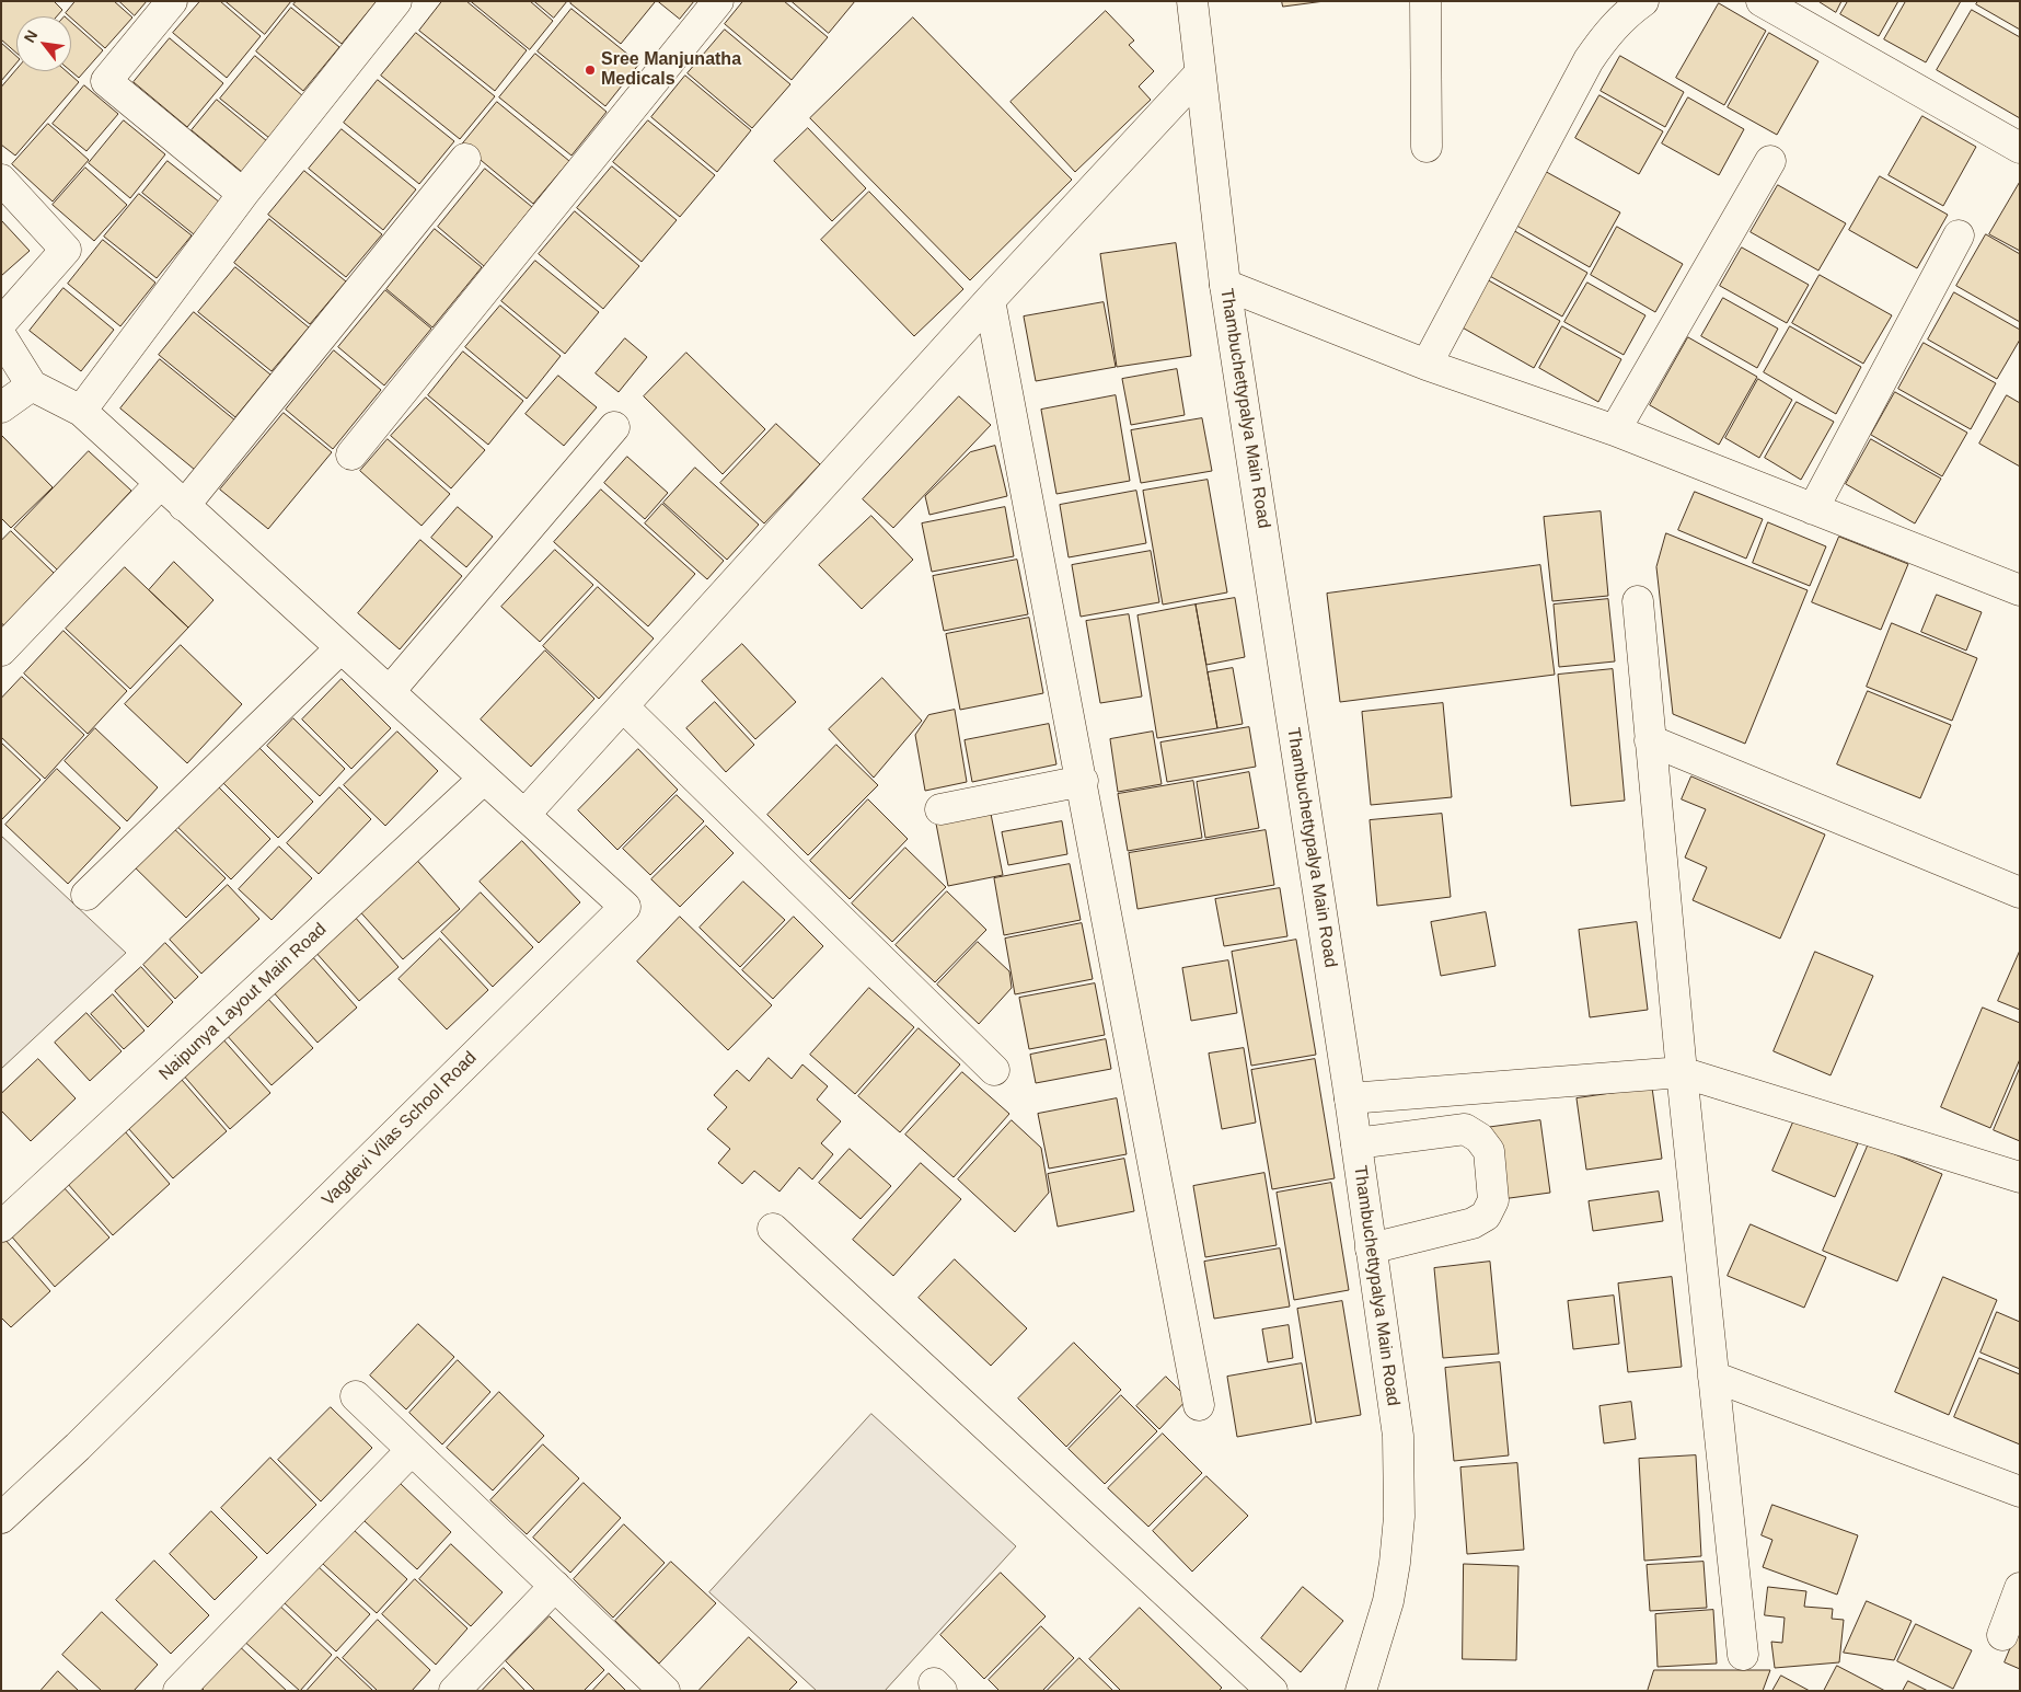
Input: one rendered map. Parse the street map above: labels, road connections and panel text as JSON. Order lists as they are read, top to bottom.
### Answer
{
  "streets": {
    "street": ["Thambuchettypalya Main Road", "Naipunya Layout Main Road", "Vagdevi Vilas School Road"]
  },
  "places": ["Sree Manjunatha Medicals"],
  "north": "top left"
}
